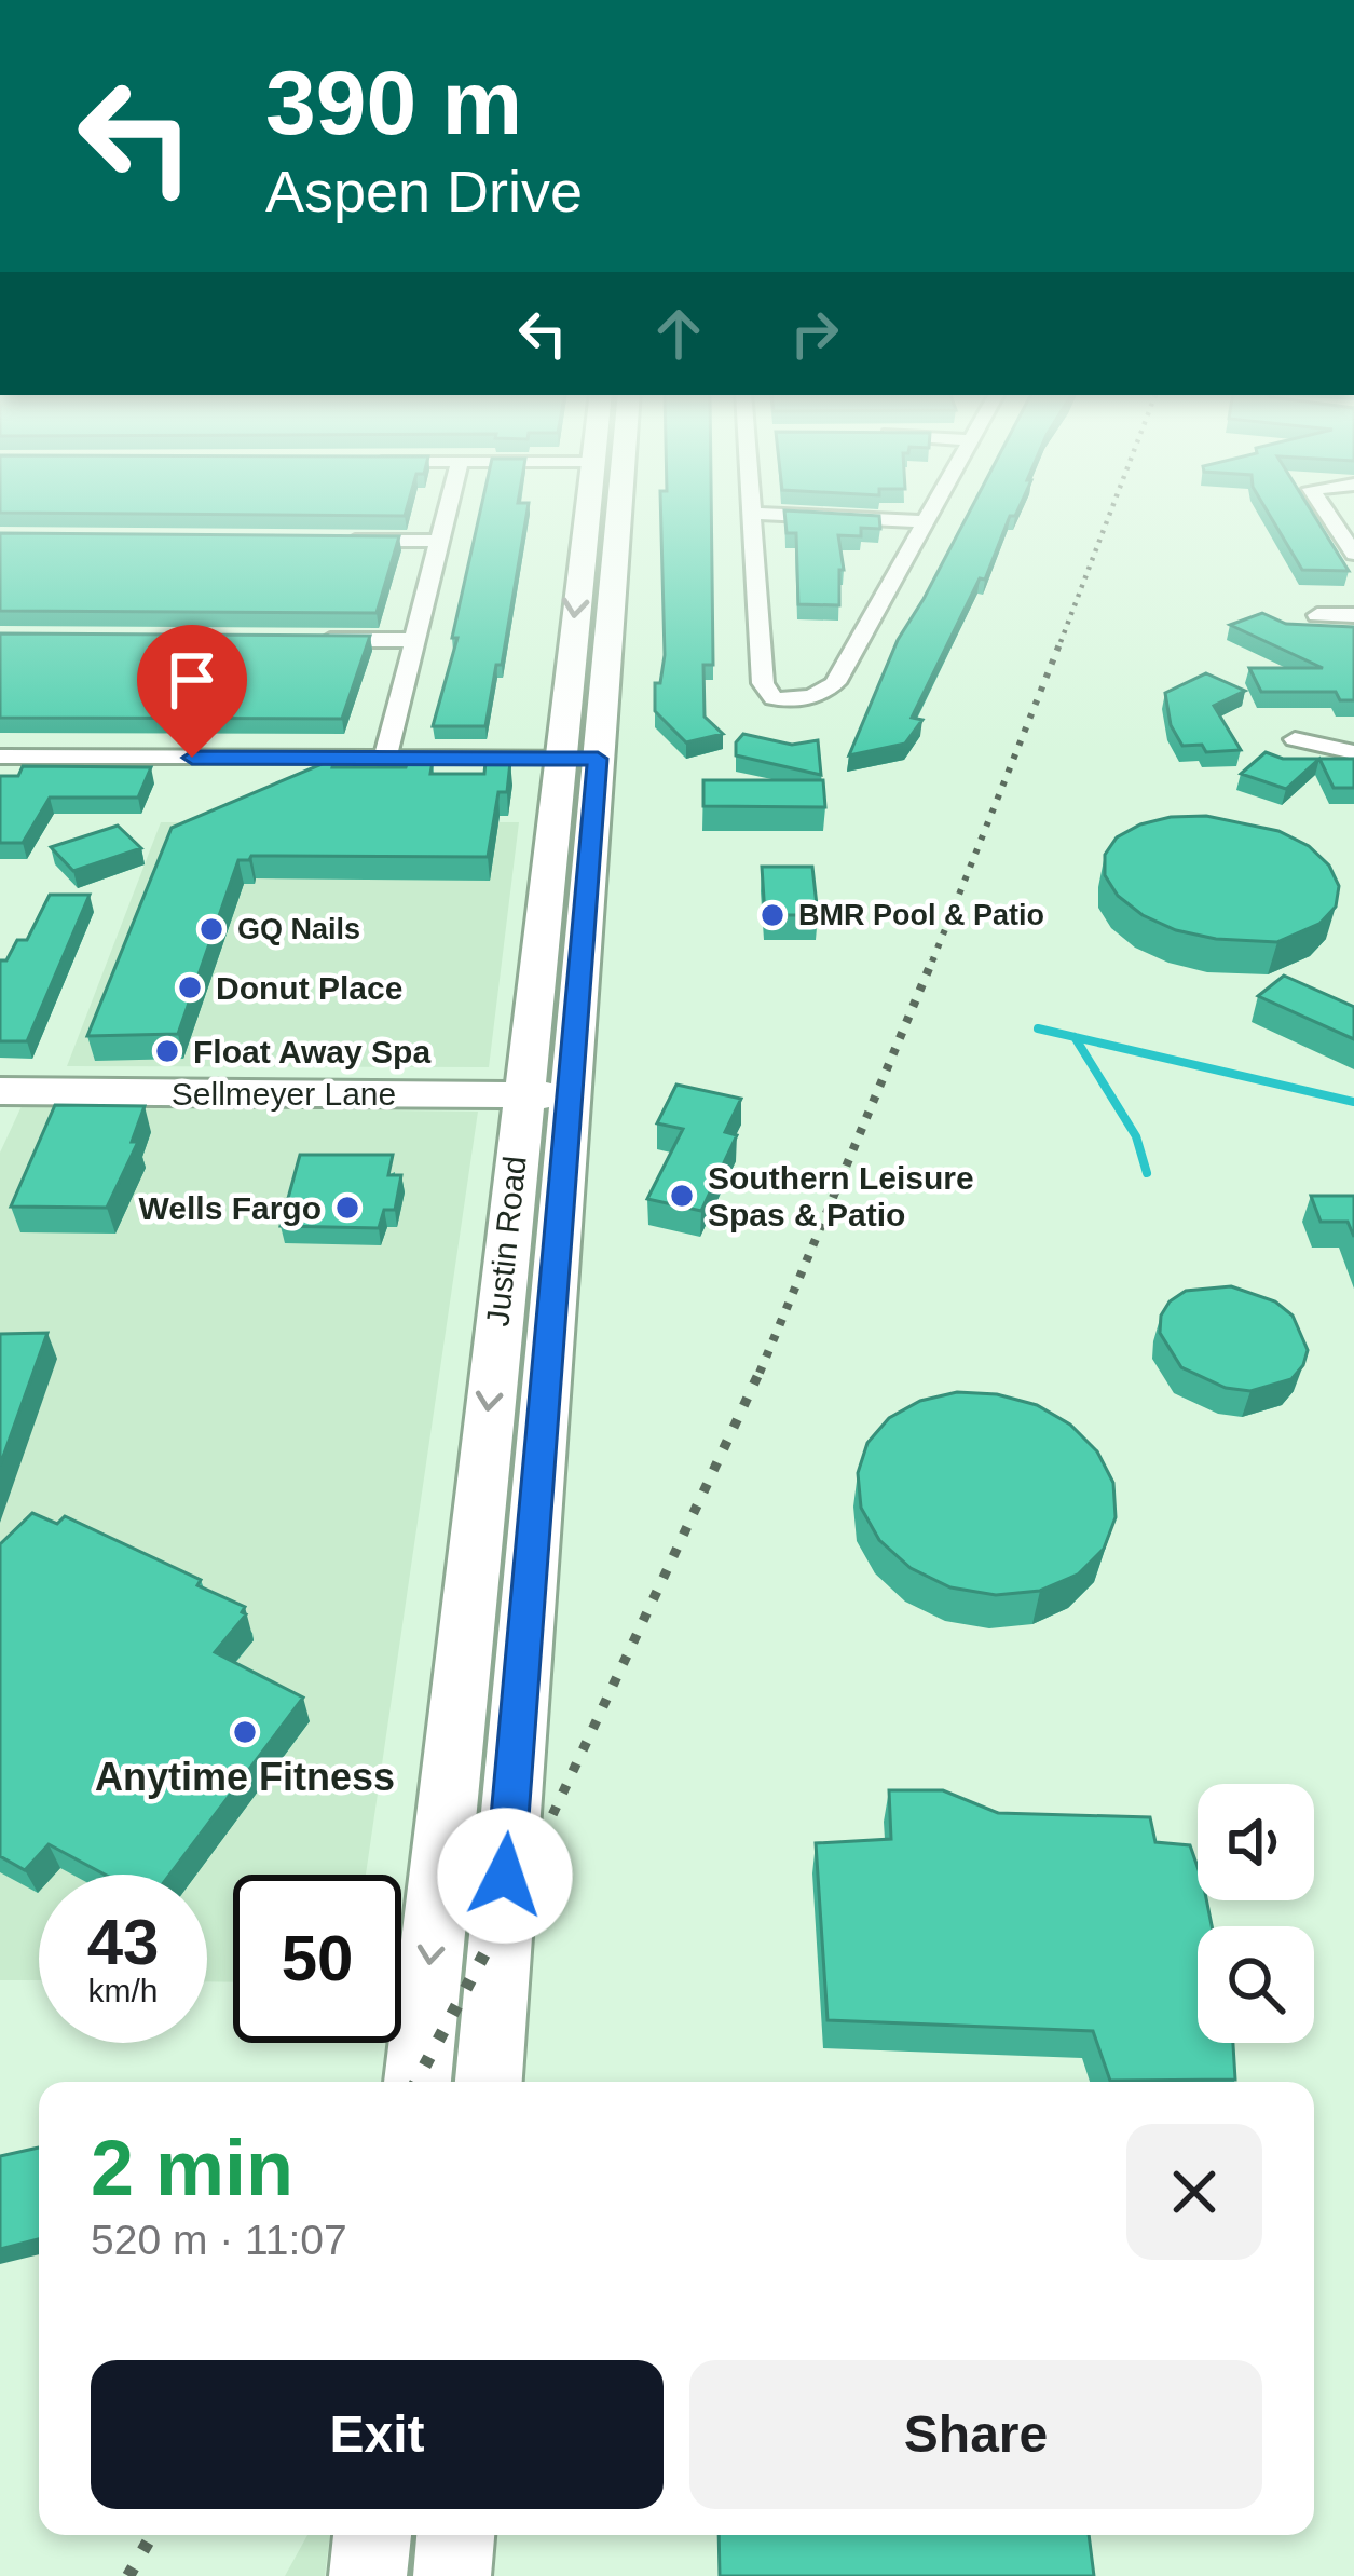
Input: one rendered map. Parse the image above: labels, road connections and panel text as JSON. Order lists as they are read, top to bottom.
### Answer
{
  "streets": {
    "main road": ["Sellmeyer Lane", "Justin Road"]
  },
  "crossings": [
    ["Sellmeyer Lane", "Justin Road"]
  ],
  "places": [
    "BMR Pool & Patio",
    "GQ Nails",
    "Donut Place",
    "Float Away Spa",
    "Southern Leisure Spas & Patio",
    "Wells Fargo",
    "Anytime Fitness"
  ],
  "page": {
    "turn": ["390 m", "Aspen Drive"],
    "speed": "43 km/h",
    "limit": "50",
    "heading": ["2 min", "520 m · 11:07"],
    "buttons": ["Exit", "Share"]
  }
}
